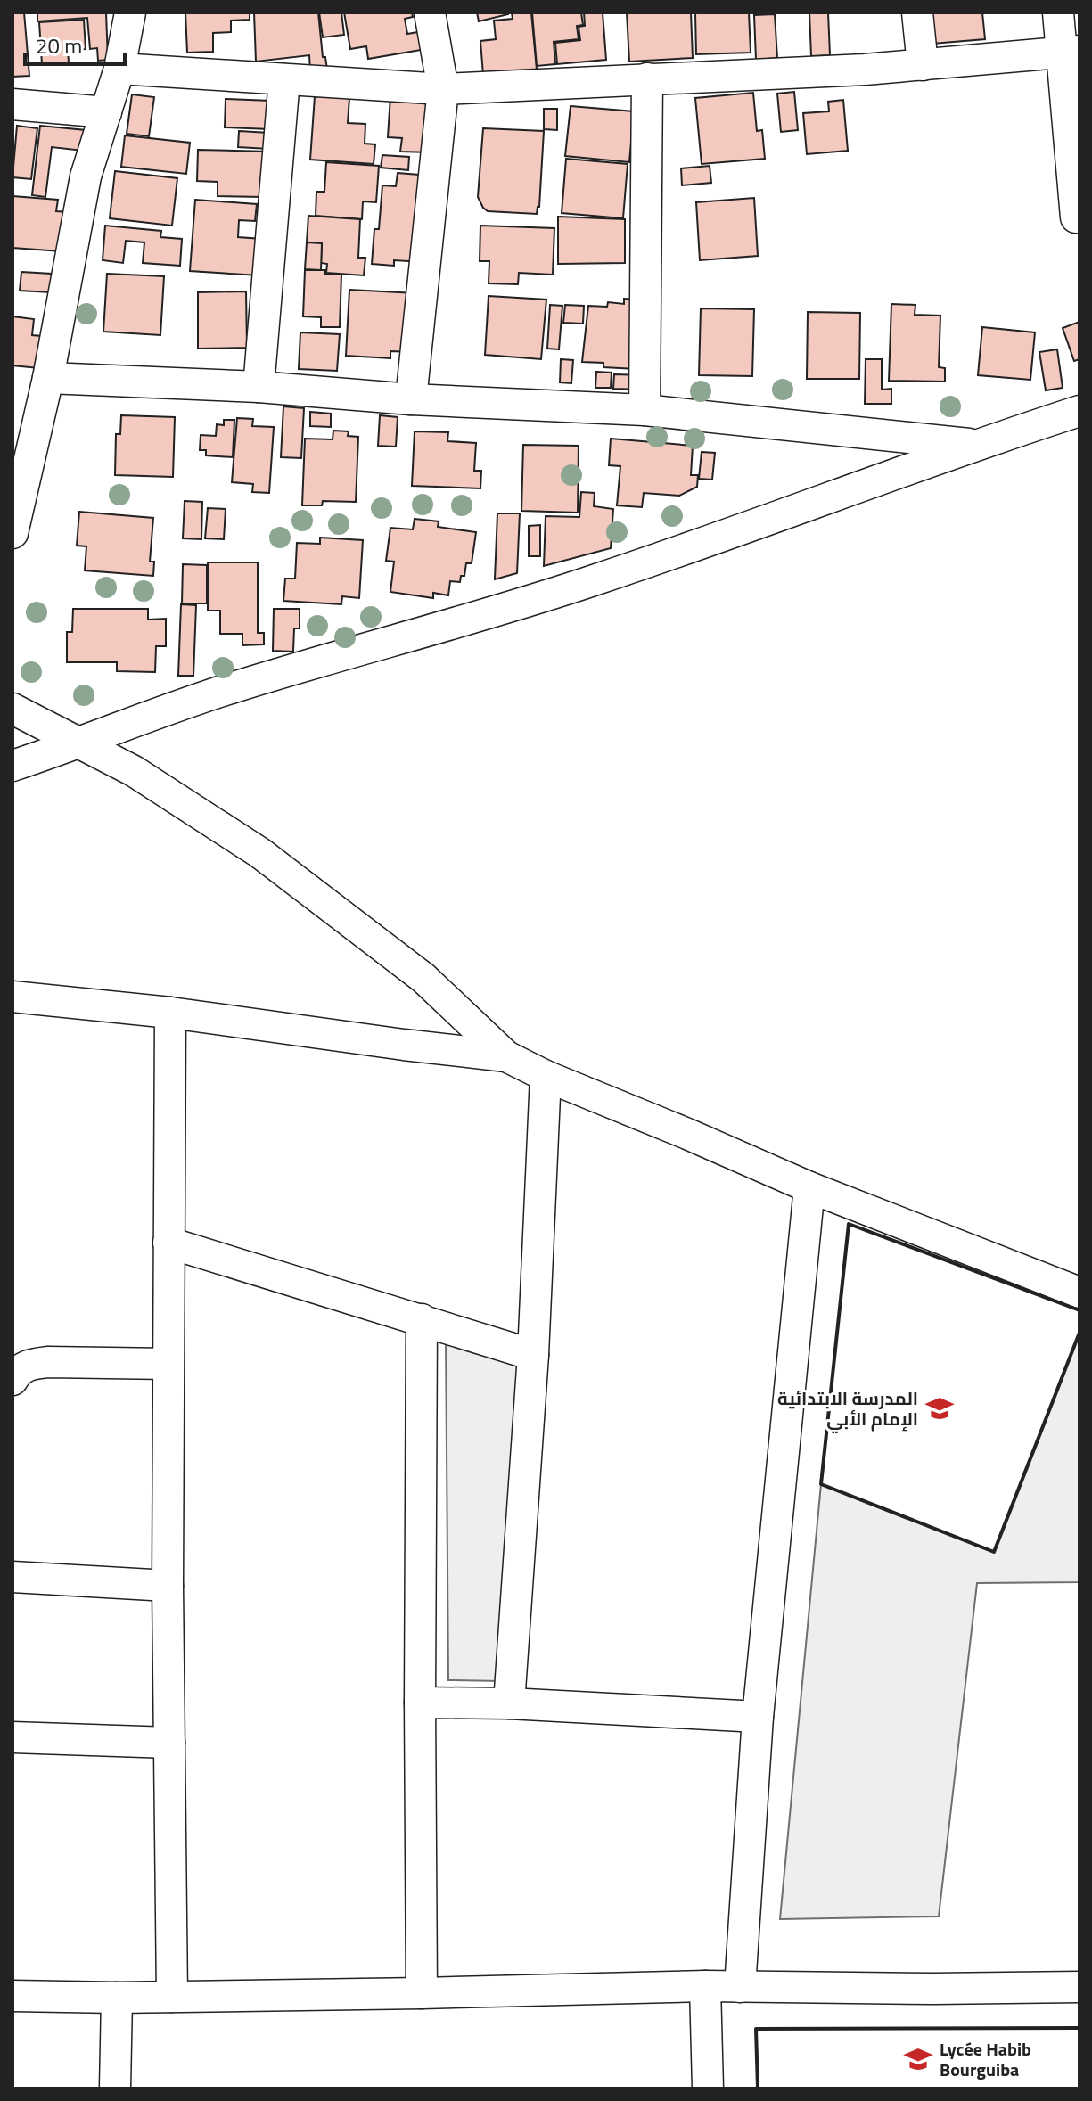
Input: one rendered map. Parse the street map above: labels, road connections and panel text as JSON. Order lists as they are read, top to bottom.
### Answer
{
  "places": {
    "school or university": ["المدرسة الابتدائية الإمام الأبي", "Lycée Habib Bourguiba"]
  },
  "scale_bar": "20 m"
}
